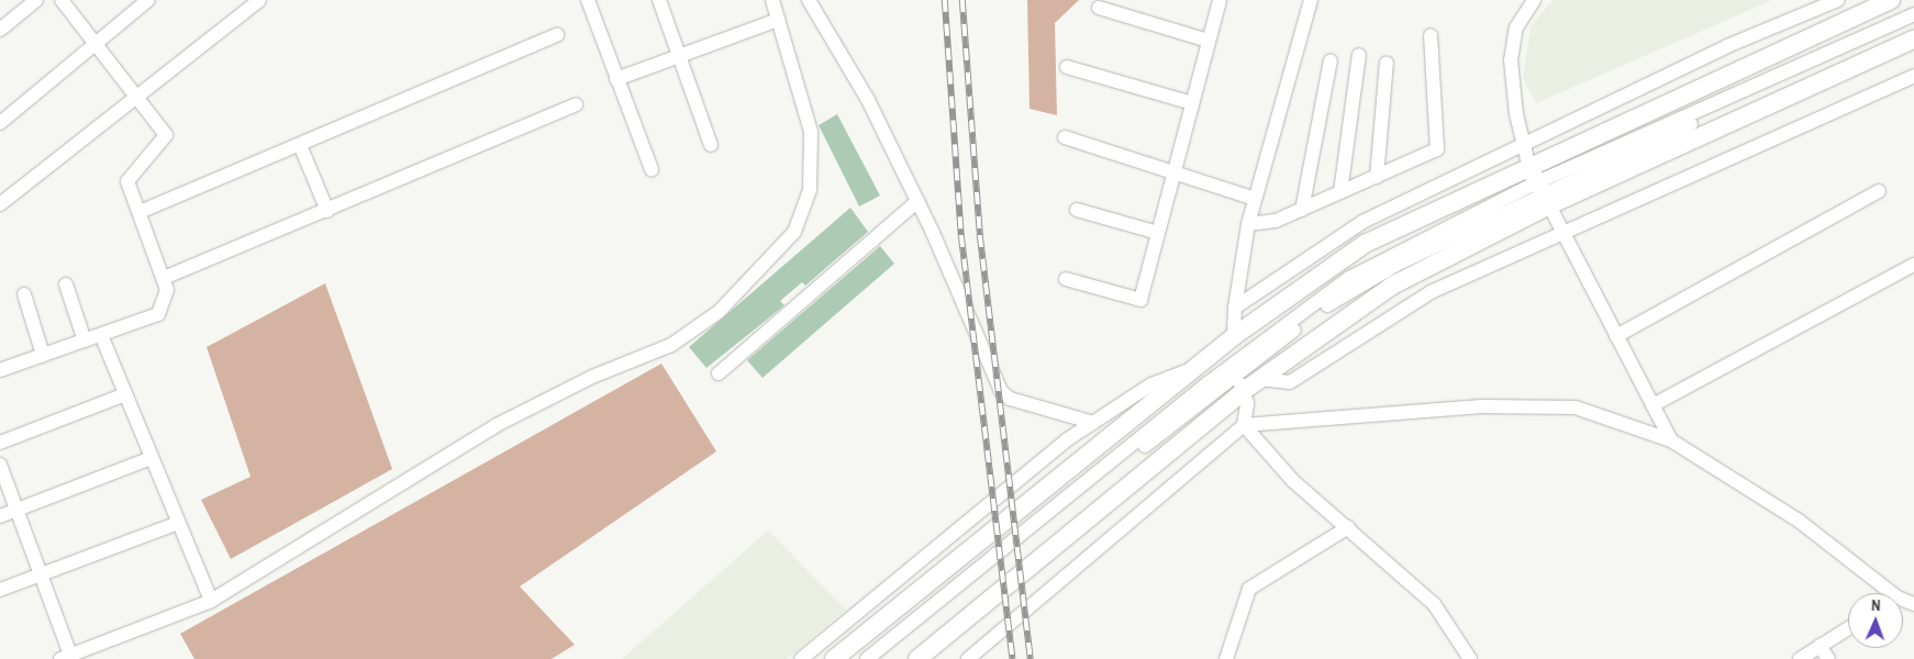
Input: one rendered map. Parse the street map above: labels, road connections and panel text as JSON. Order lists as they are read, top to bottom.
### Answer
{
  "north": "top"
}
